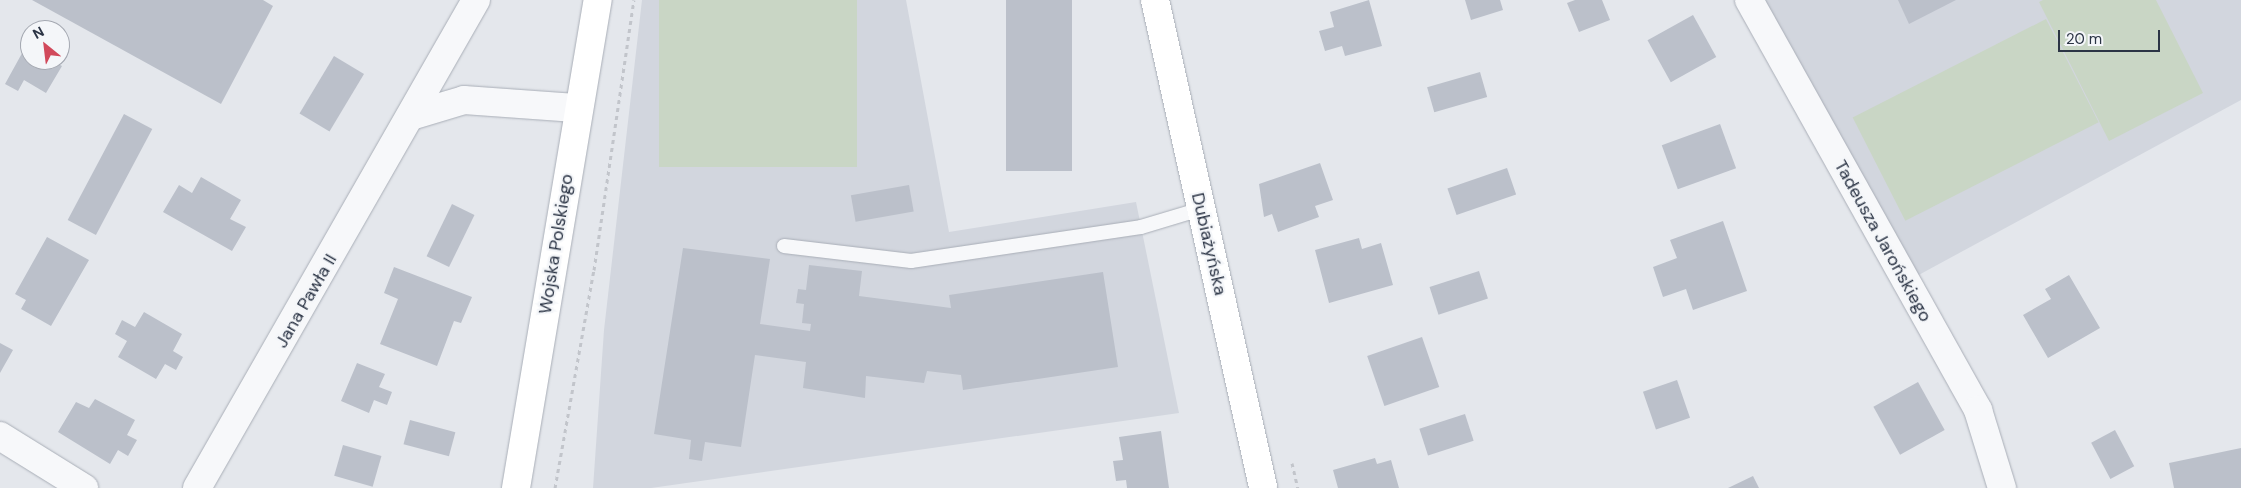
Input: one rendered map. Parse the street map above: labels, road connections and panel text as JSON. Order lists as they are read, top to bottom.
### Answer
{
  "streets": {
    "street": [
      "Tadeusza Jarońskiego",
      "Wojska Polskiego",
      "Dubiażyńska",
      "Jana Pawła II"
    ]
  },
  "scale_bar": "20 m",
  "north": "top left"
}
